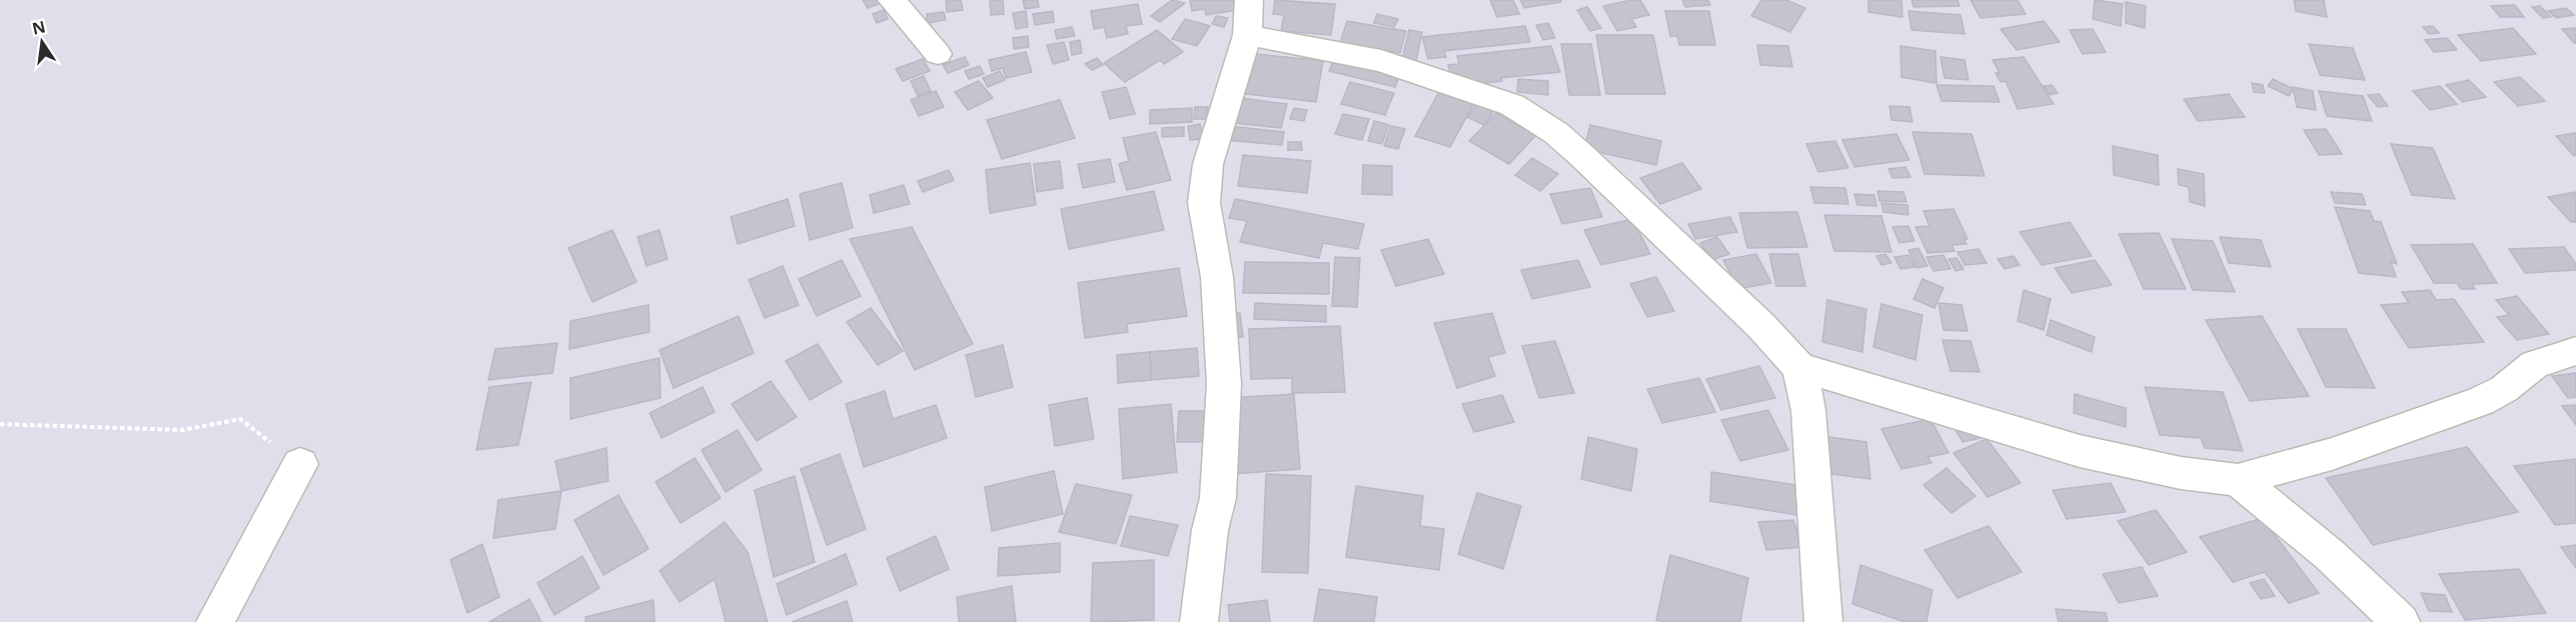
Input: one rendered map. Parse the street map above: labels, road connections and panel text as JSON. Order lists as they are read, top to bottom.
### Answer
{
  "north": "top"
}
